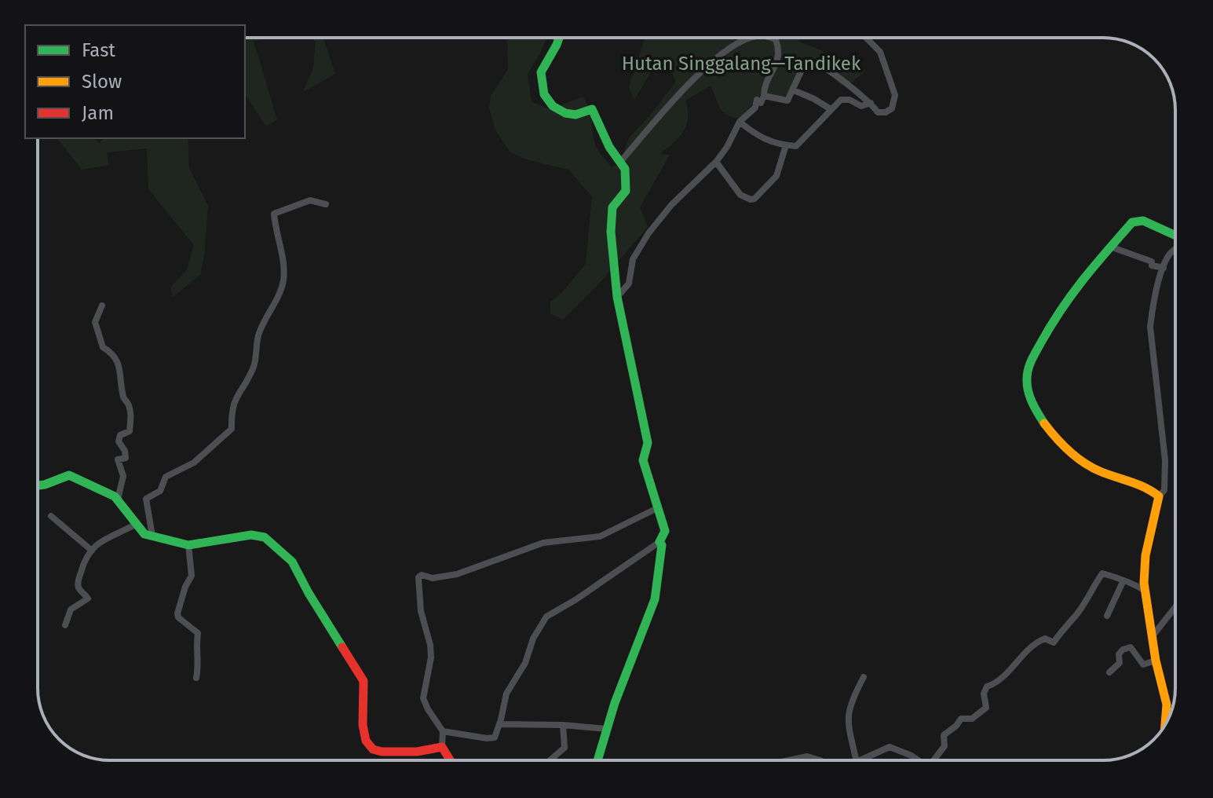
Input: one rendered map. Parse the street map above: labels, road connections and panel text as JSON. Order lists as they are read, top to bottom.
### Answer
{
  "parks": ["Hutan Singgalang—Tandikek"],
  "legend": ["Fast", "Slow", "Jam"]
}
